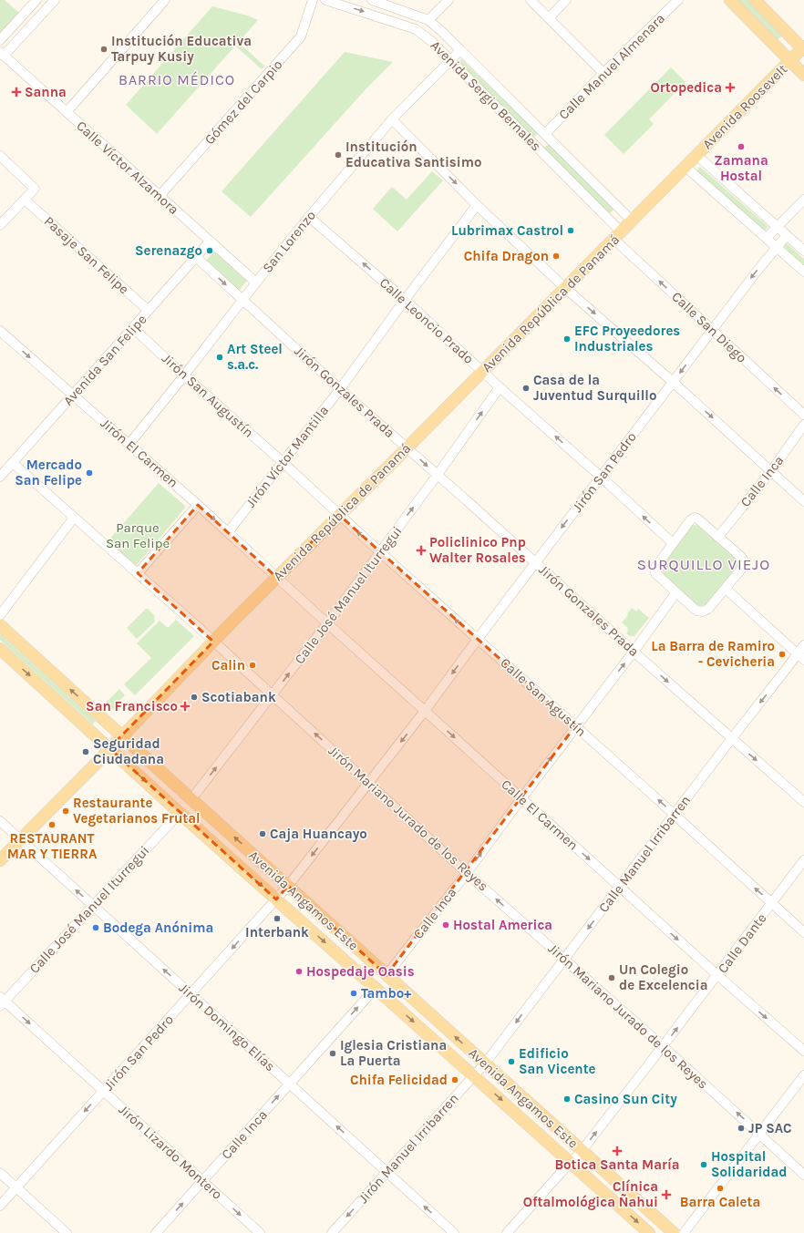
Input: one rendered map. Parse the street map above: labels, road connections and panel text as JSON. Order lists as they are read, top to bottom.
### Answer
{
  "streets": {
    "main road": ["Avenida Roosevelt", "Avenida República de Panamá", "Avenida Angamos Este"],
    "street": [
      "Calle Manuel Almenara",
      "Avenida Sergio Bernales",
      "Gómez del Carpio",
      "Calle Víctor Alzamora",
      "San Lorenzo",
      "Pasaje San Felipe",
      "Calle Leoncio Prado",
      "Calle San Diego",
      "Avenida San Felipe",
      "Jirón Gonzales Prada",
      "Jirón San Augustín",
      "Jirón El Carmen",
      "Jirón Víctor Mantilla",
      "Jirón San Pedro",
      "Calle Inca",
      "Calle José Manuel Iturregui",
      "Calle San Agustín",
      "Calle El Carmen",
      "Jirón Mariano Jurado de los Reyes",
      "Calle Manuel Irribarren",
      "Calle Dante",
      "Jirón Domingo Elías",
      "Jirón Manuel Irribarren",
      "Jirón Lizardo Montero"
    ]
  },
  "crossings": [
    ["Calle Manuel Almenara", "Avenida Sergio Bernales"],
    ["Avenida Sergio Bernales", "San Lorenzo"],
    ["Avenida Sergio Bernales", "Avenida República de Panamá"],
    ["Avenida Sergio Bernales", "Calle San Diego"],
    ["Gómez del Carpio", "Calle Víctor Alzamora"],
    ["Avenida Roosevelt", "Avenida República de Panamá"],
    ["Calle Víctor Alzamora", "San Lorenzo"],
    ["Calle Víctor Alzamora", "Avenida San Felipe"],
    ["San Lorenzo", "Calle Leoncio Prado"],
    ["San Lorenzo", "Jirón Gonzales Prada"],
    ["San Lorenzo", "Jirón San Augustín"],
    ["San Lorenzo", "Jirón El Carmen"],
    ["Pasaje San Felipe", "Avenida San Felipe"],
    ["Avenida República de Panamá", "Calle Leoncio Prado"],
    ["Avenida República de Panamá", "Calle San Diego"],
    ["Avenida República de Panamá", "Jirón Gonzales Prada"],
    ["Avenida República de Panamá", "Jirón El Carmen"],
    ["Avenida República de Panamá", "Calle San Agustín"],
    ["Avenida República de Panamá", "Calle El Carmen"],
    ["Avenida República de Panamá", "Jirón Mariano Jurado de los Reyes"],
    ["Avenida República de Panamá", "Avenida Angamos Este"],
    ["Avenida República de Panamá", "Jirón Domingo Elías"],
    ["Calle Leoncio Prado", "Jirón Víctor Mantilla"],
    ["Calle Leoncio Prado", "Jirón San Pedro"],
    ["Calle Leoncio Prado", "Calle José Manuel Iturregui"],
    ["Calle San Diego", "Jirón San Pedro"],
    ["Avenida San Felipe", "Jirón Gonzales Prada"],
    ["Avenida San Felipe", "Jirón San Augustín"],
    ["Avenida San Felipe", "Jirón El Carmen"],
    ["Avenida San Felipe", "Jirón Mariano Jurado de los Reyes"],
    ["Jirón Gonzales Prada", "Jirón Víctor Mantilla"],
    ["Jirón Gonzales Prada", "Jirón San Pedro"],
    ["Jirón Gonzales Prada", "Calle Inca"],
    ["Jirón Gonzales Prada", "Calle José Manuel Iturregui"],
    ["Jirón Gonzales Prada", "Calle Manuel Irribarren"],
    ["Jirón San Augustín", "Jirón Víctor Mantilla"],
    ["Jirón San Augustín", "Calle San Agustín"],
    ["Jirón El Carmen", "Jirón Víctor Mantilla"],
    ["Jirón El Carmen", "Calle El Carmen"],
    ["Jirón Víctor Mantilla", "Calle San Agustín"],
    ["Jirón San Pedro", "Calle San Agustín"],
    ["Jirón San Pedro", "Calle El Carmen"],
    ["Jirón San Pedro", "Jirón Mariano Jurado de los Reyes"],
    ["Jirón San Pedro", "Avenida Angamos Este"],
    ["Jirón San Pedro", "Jirón Domingo Elías"],
    ["Jirón San Pedro", "Jirón Lizardo Montero"],
    ["Calle Inca", "Calle San Agustín"],
    ["Calle Inca", "Calle El Carmen"],
    ["Calle Inca", "Jirón Mariano Jurado de los Reyes"],
    ["Calle Inca", "Avenida Angamos Este"],
    ["Calle Inca", "Jirón Domingo Elías"],
    ["Calle Inca", "Jirón Lizardo Montero"],
    ["Calle José Manuel Iturregui", "Calle San Agustín"],
    ["Calle José Manuel Iturregui", "Calle El Carmen"],
    ["Calle José Manuel Iturregui", "Jirón Mariano Jurado de los Reyes"],
    ["Calle José Manuel Iturregui", "Avenida Angamos Este"],
    ["Calle José Manuel Iturregui", "Jirón Domingo Elías"],
    ["Calle José Manuel Iturregui", "Jirón Lizardo Montero"],
    ["Calle San Agustín", "Calle Manuel Irribarren"],
    ["Calle San Agustín", "Calle Dante"],
    ["Calle El Carmen", "Calle Manuel Irribarren"],
    ["Calle El Carmen", "Calle Dante"],
    ["Jirón Mariano Jurado de los Reyes", "Calle Manuel Irribarren"],
    ["Jirón Mariano Jurado de los Reyes", "Calle Dante"],
    ["Calle Manuel Irribarren", "Avenida Angamos Este"],
    ["Calle Manuel Irribarren", "Jirón Manuel Irribarren"],
    ["Avenida Angamos Este", "Calle Dante"],
    ["Avenida Angamos Este", "Jirón Manuel Irribarren"],
    ["Jirón Domingo Elías", "Jirón Manuel Irribarren"]
  ],
  "one_way": [
    "Calle Leoncio Prado",
    "Jirón Gonzales Prada",
    "Jirón El Carmen",
    "Jirón San Pedro",
    "Calle Inca",
    "Calle José Manuel Iturregui",
    "Calle San Agustín",
    "Calle El Carmen",
    "Jirón Mariano Jurado de los Reyes",
    "Calle Manuel Irribarren",
    "Calle Dante",
    "Jirón Domingo Elías",
    "Jirón Manuel Irribarren",
    "Jirón Lizardo Montero"
  ],
  "districts": ["BARRIO MÉDICO", "SURQUILLO VIEJO"],
  "parks": ["Parque San Felipe"],
  "places": {
    "other": [
      "Institución Educativa Tarpuy Kusiy",
      "Zamana Hostal",
      "Institución Educativa Santisimo",
      "Lubrimax Castrol",
      "Serenazgo",
      "Chifa Dragon",
      "EFC Proyeedores Industriales",
      "Art Steel s.a.c.",
      "Casa de la Juventud Surquillo",
      "Mercado San Felipe",
      "La Barra de Ramiro - Cevicheria",
      "Calin",
      "Scotiabank",
      "Seguridad Ciudadana",
      "Restaurante Vegetarianos Frutal",
      "RESTAURANT MAR Y TIERRA",
      "Caja Huancayo",
      "Interbank",
      "Hostal America",
      "Bodega Anónima",
      "Hospedaje Oasis",
      "Un Colegio de Excelencia",
      "Tambo+",
      "Iglesia Cristiana La Puerta",
      "Edificio San Vicente",
      "Chifa Felicidad",
      "Casino Sun City",
      "JP SAC",
      "Hospital Solidaridad",
      "Barra Caleta"
    ],
    "health": [
      "Ortopedica",
      "Sanna",
      "Policlinico Pnp Walter Rosales",
      "San Francisco",
      "Botica Santa María",
      "Clínica Oftalmológica Ñahui"
    ]
  }
}
